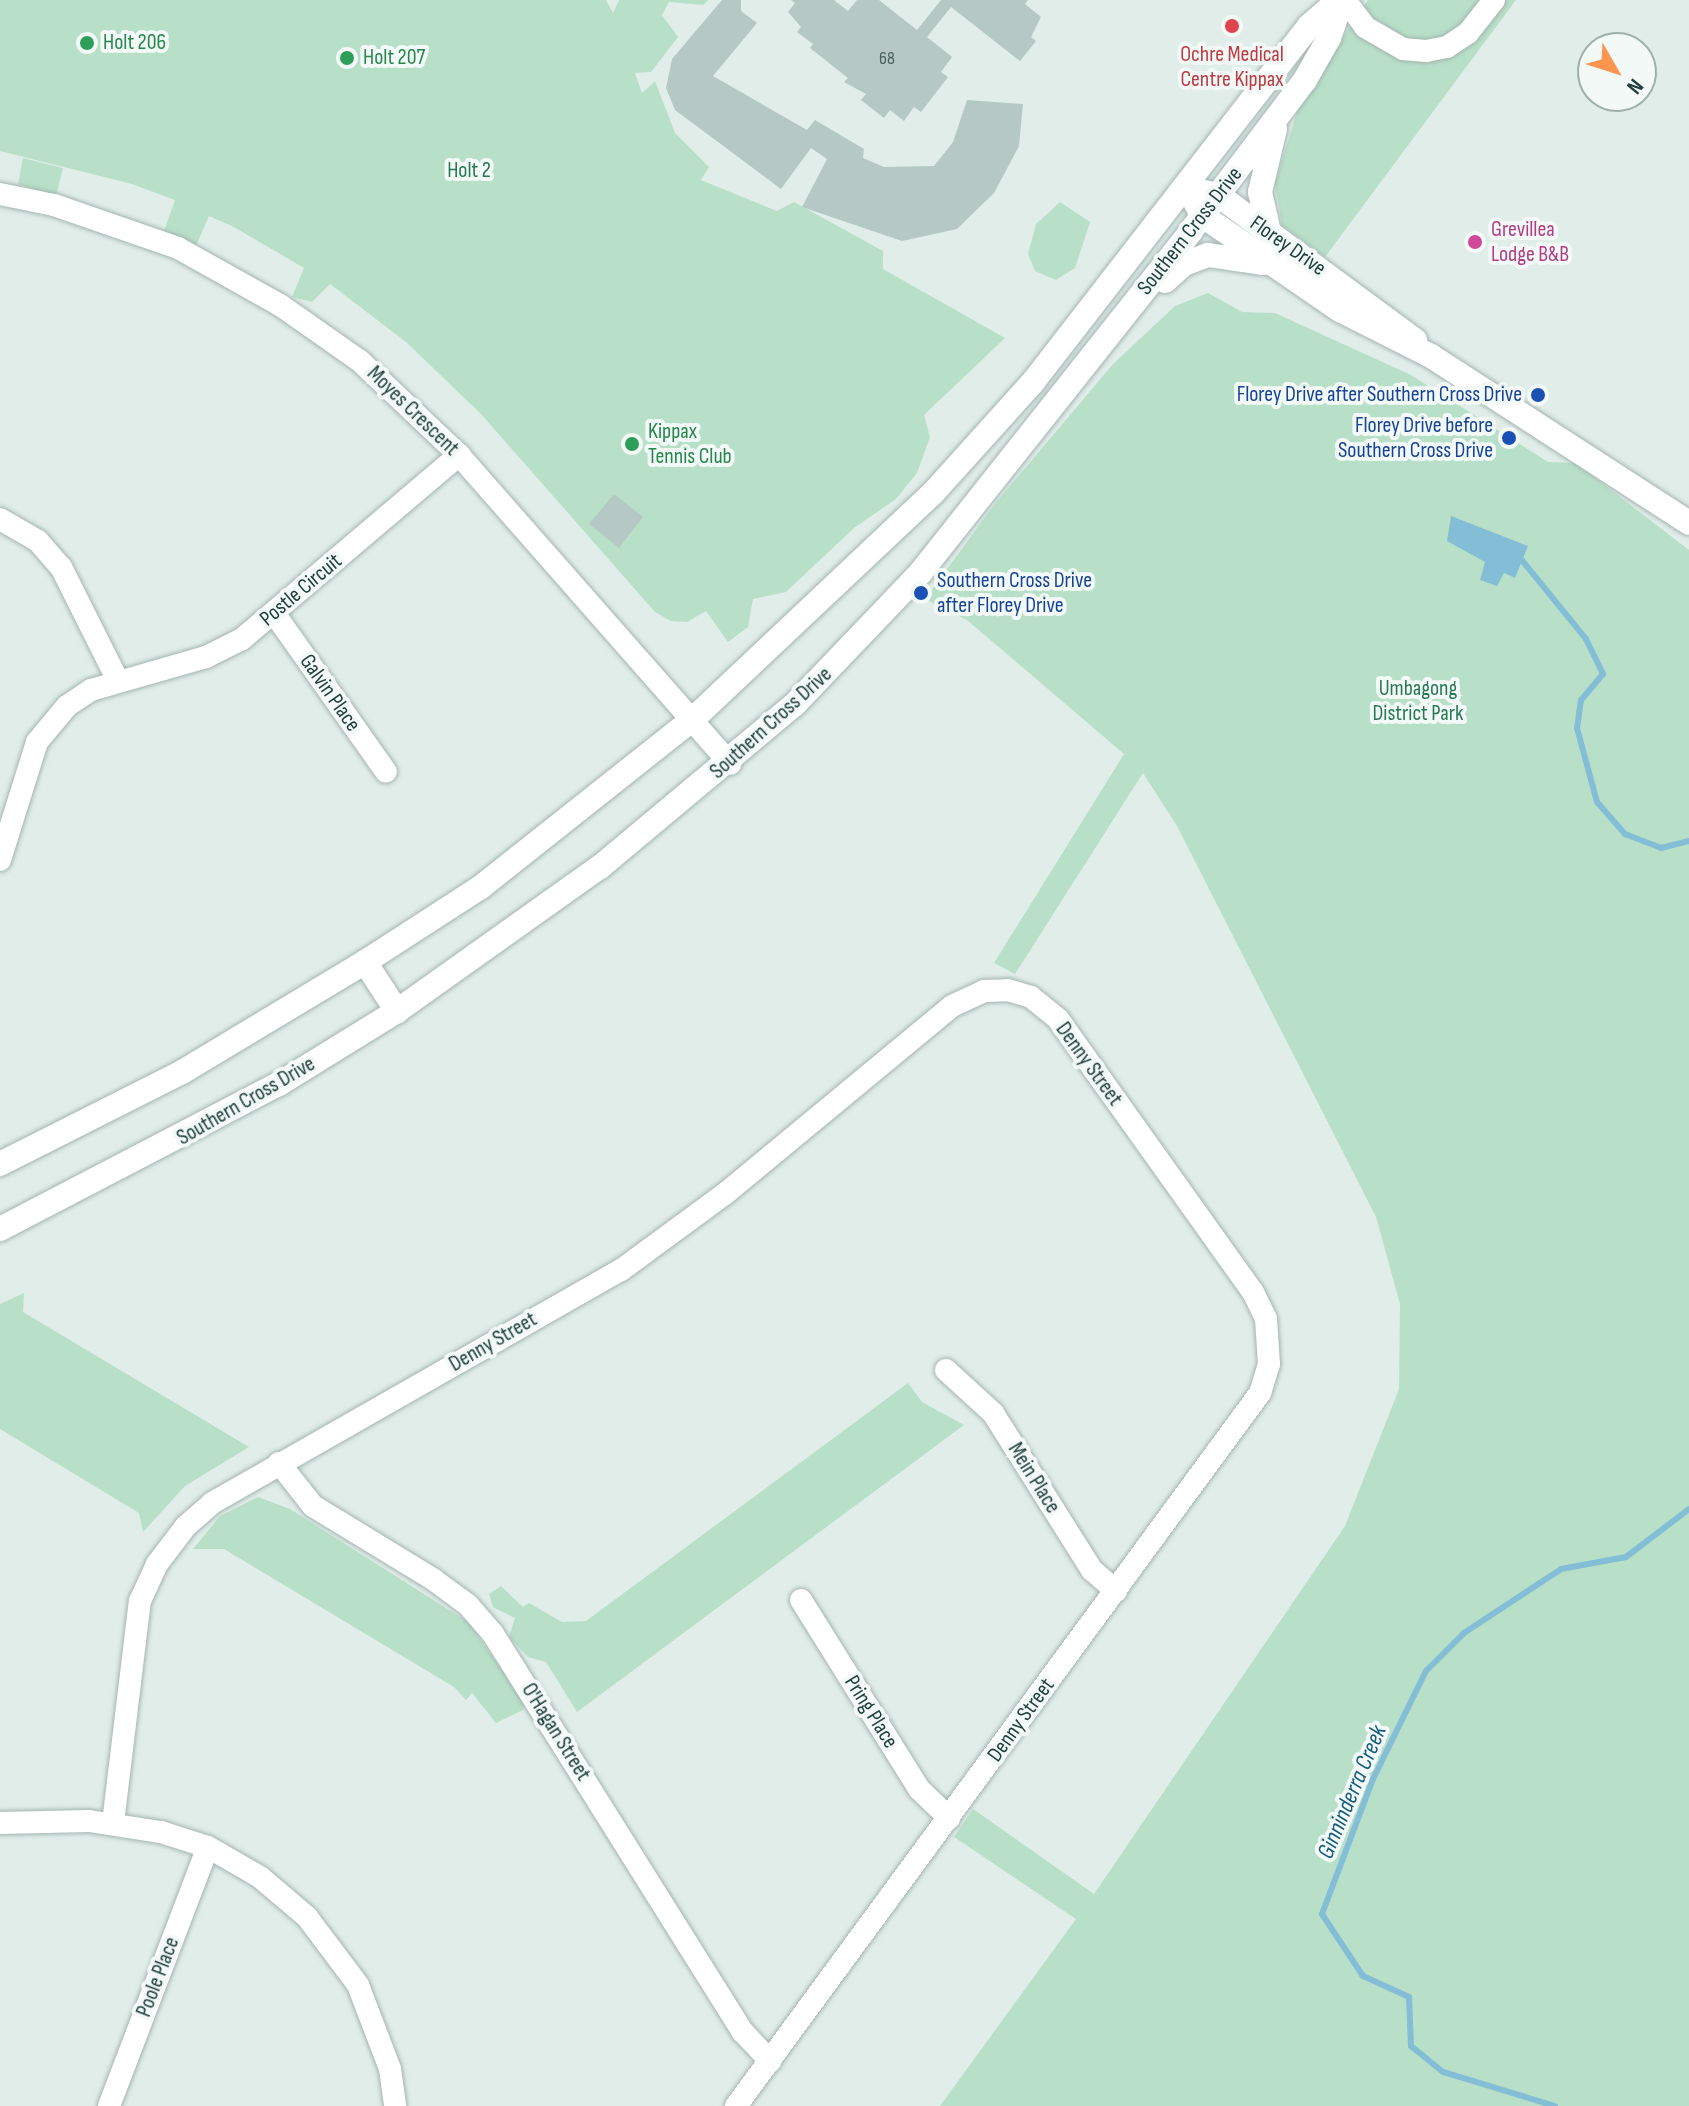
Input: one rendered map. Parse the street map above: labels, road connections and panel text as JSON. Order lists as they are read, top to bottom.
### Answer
{
  "streets": {
    "main road": ["Southern Cross Drive", "Florey Drive"],
    "street": [
      "Moyes Crescent",
      "Postle Circuit",
      "Galvin Place",
      "Denny Street",
      "Mein Place",
      "Pring Place",
      "O'Hagan Street",
      "Poole Place"
    ]
  },
  "crossings": [
    ["Southern Cross Drive", "Florey Drive"],
    ["Southern Cross Drive", "Moyes Crescent"],
    ["Moyes Crescent", "Postle Circuit"],
    ["Postle Circuit", "Galvin Place"],
    ["Denny Street", "Mein Place"],
    ["Denny Street", "Pring Place"],
    ["Denny Street", "O'Hagan Street"]
  ],
  "water": ["Ginninderra Creek"],
  "parks": ["Holt 2", "Umbagong District Park"],
  "places": [
    "Ochre Medical Centre Kippax",
    "Holt 206",
    "Holt 207",
    "Grevillea Lodge B&B",
    "Florey Drive after Southern Cross Drive",
    "Florey Drive before Southern Cross Drive",
    "Kippax Tennis Club",
    "Southern Cross Drive after Florey Drive"
  ],
  "house_numbers": ["68"],
  "north": "bottom right"
}
